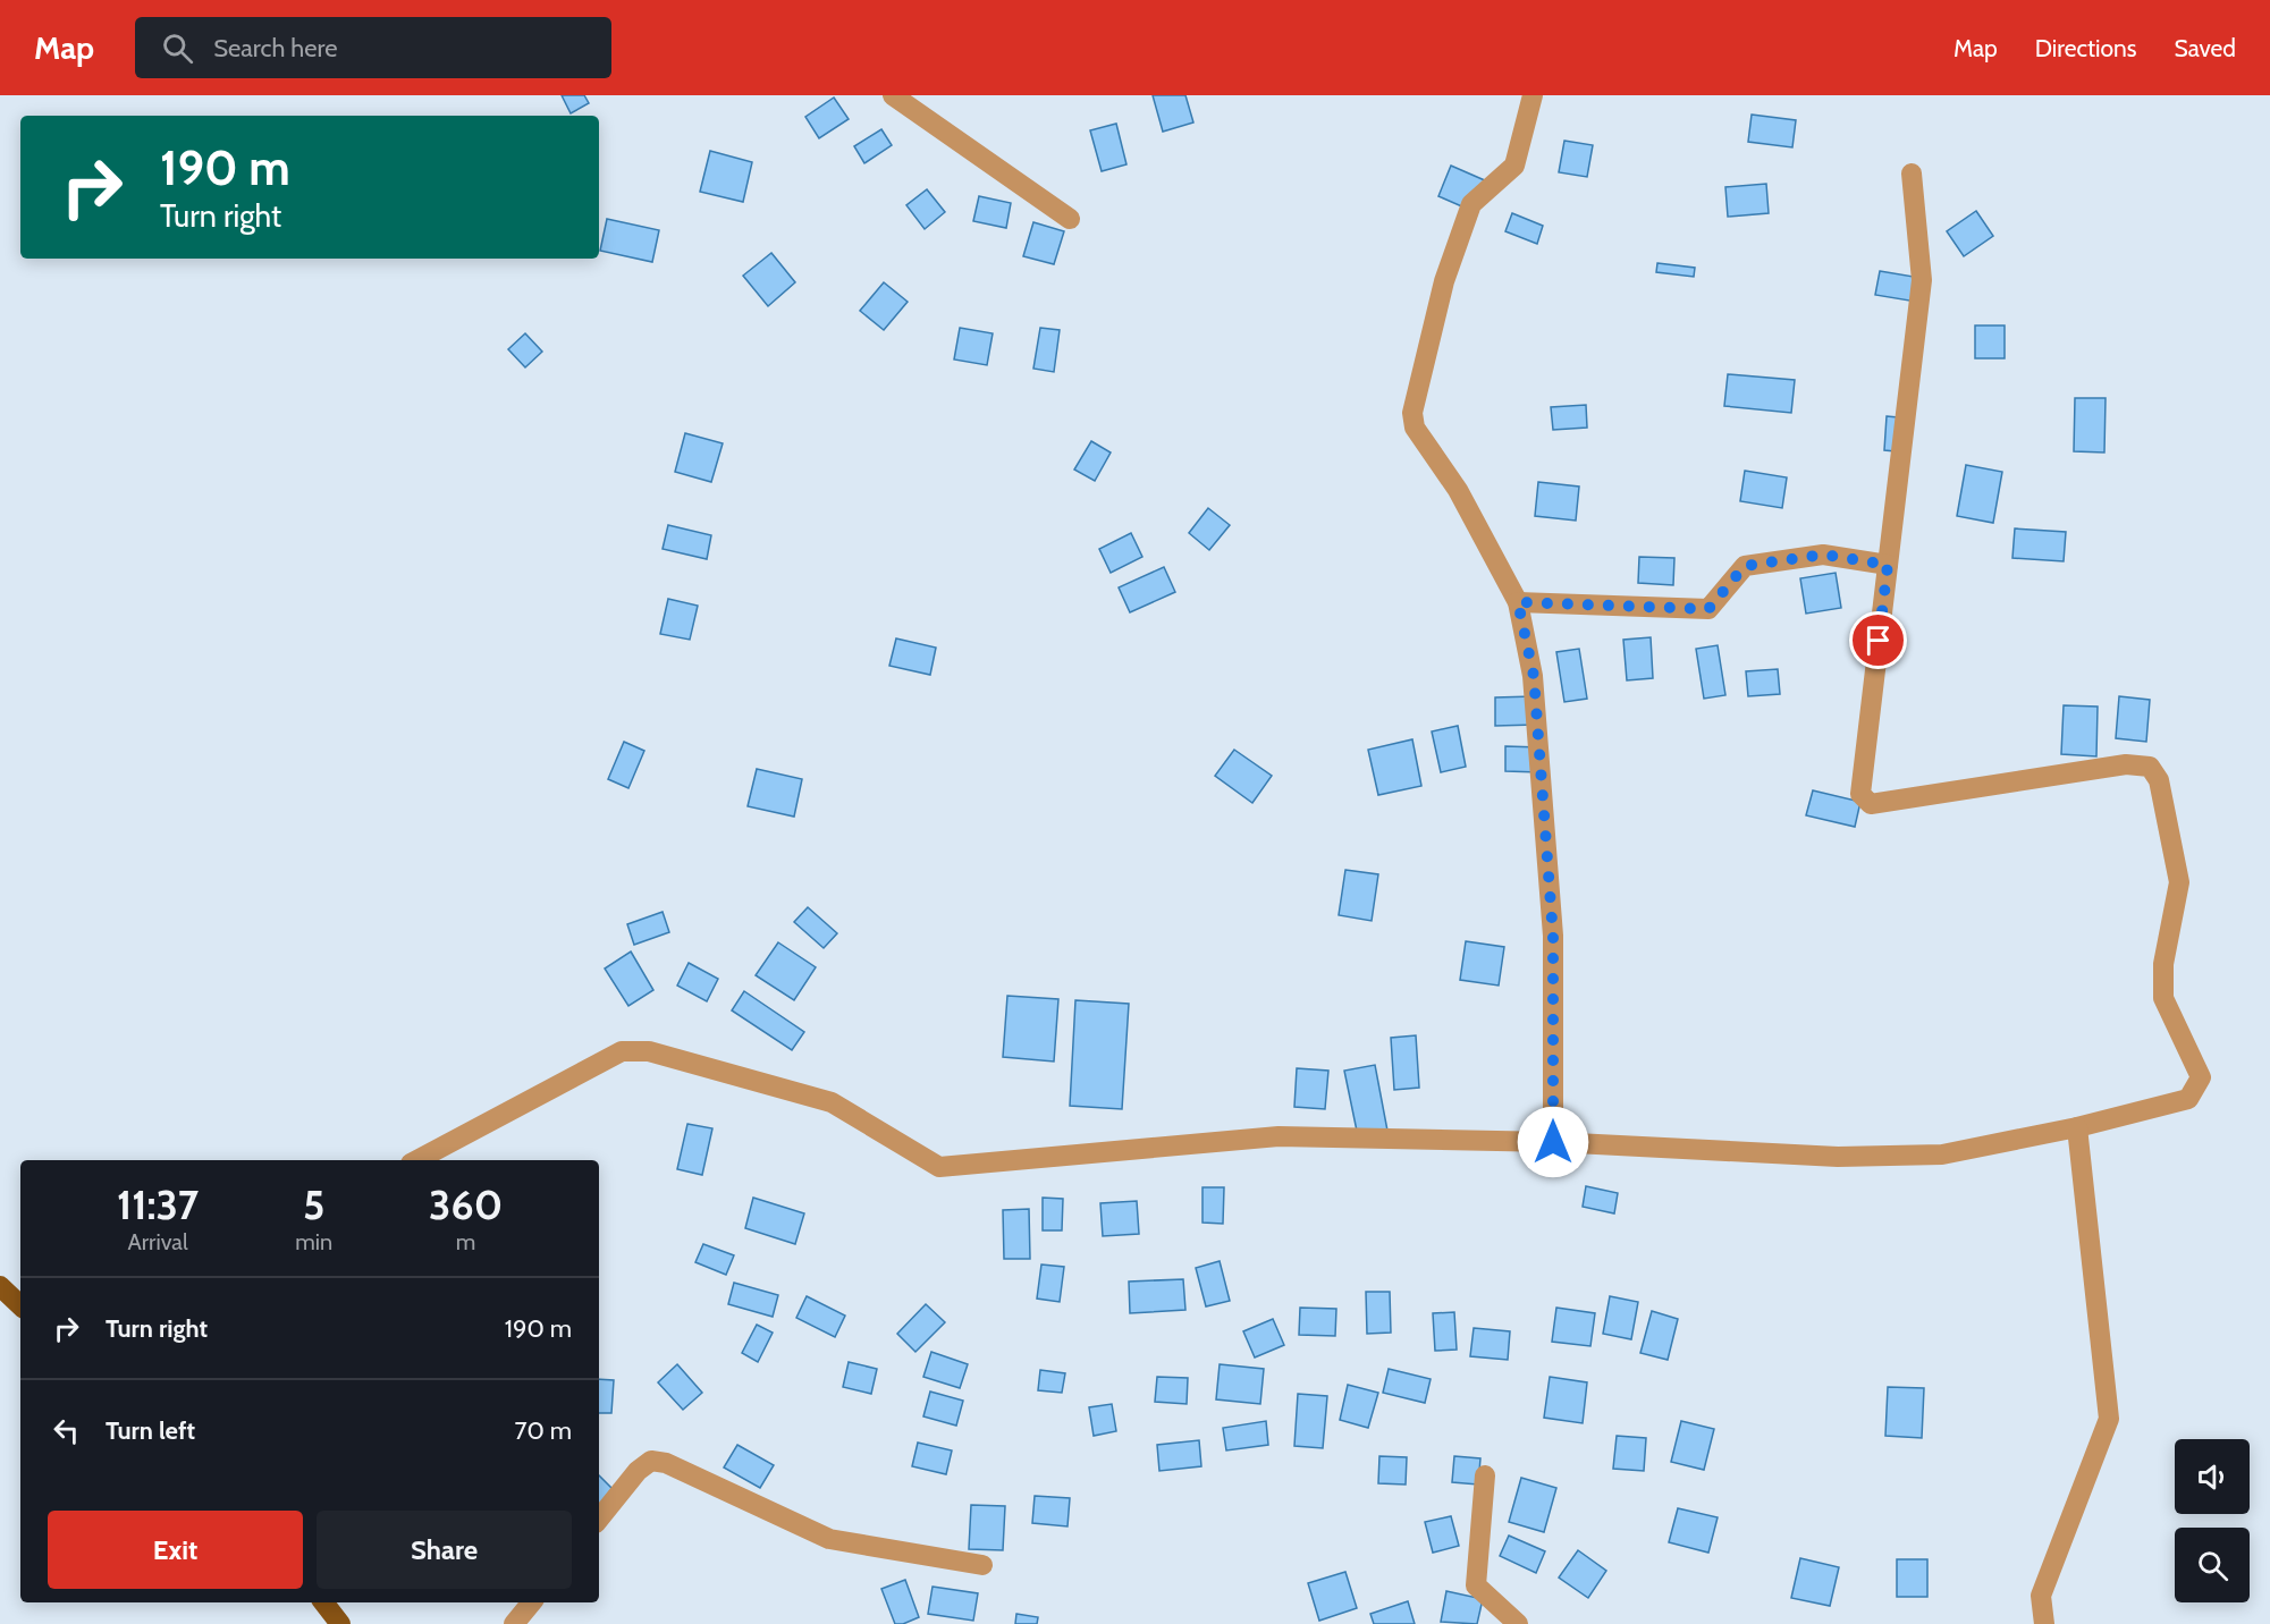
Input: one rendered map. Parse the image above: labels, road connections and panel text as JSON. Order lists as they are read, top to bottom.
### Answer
{
  "page": {
    "header": "Map",
    "search": "Search here",
    "nav": ["Map", "Directions", "Saved"],
    "turn": ["190 m", "Turn right"],
    "eta": [
      "11:37",
      "Arrival",
      "5",
      "min",
      "360",
      "m"
    ],
    "list": [
      {
        "name": "Turn right",
        "value": "190 m"
      },
      {
        "name": "Turn left",
        "value": "70 m"
      }
    ],
    "buttons": ["Exit", "Share"]
  }
}
